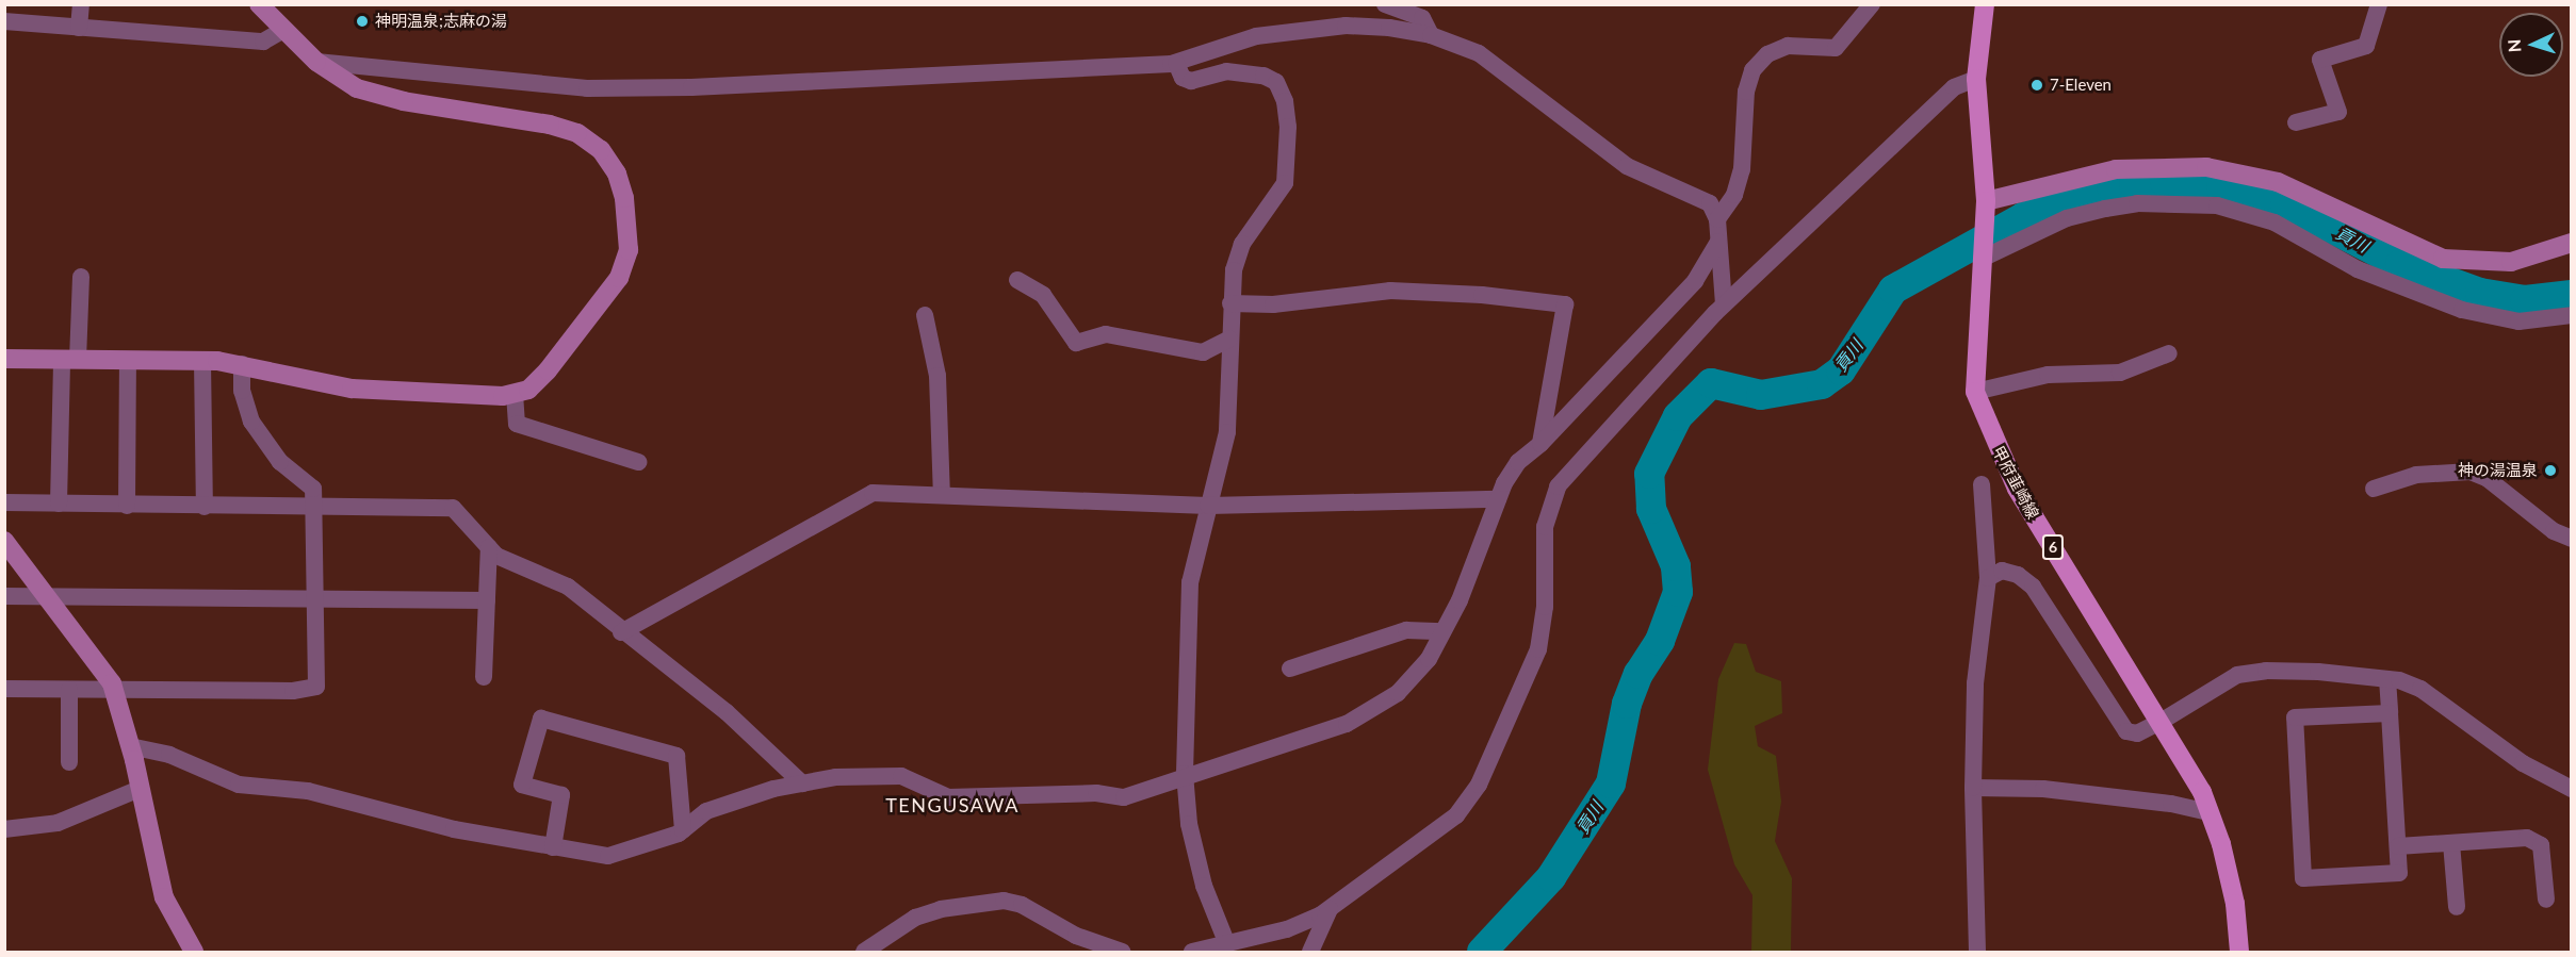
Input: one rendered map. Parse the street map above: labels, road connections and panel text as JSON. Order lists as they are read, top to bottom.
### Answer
{
  "streets": {
    "main road": ["甲府韮崎線", "6"]
  },
  "districts": ["TENGUSAWA"],
  "water": ["貢川"],
  "places": ["神明温泉;志麻の湯", "7-Eleven", "神の湯温泉"],
  "north": "left"
}
